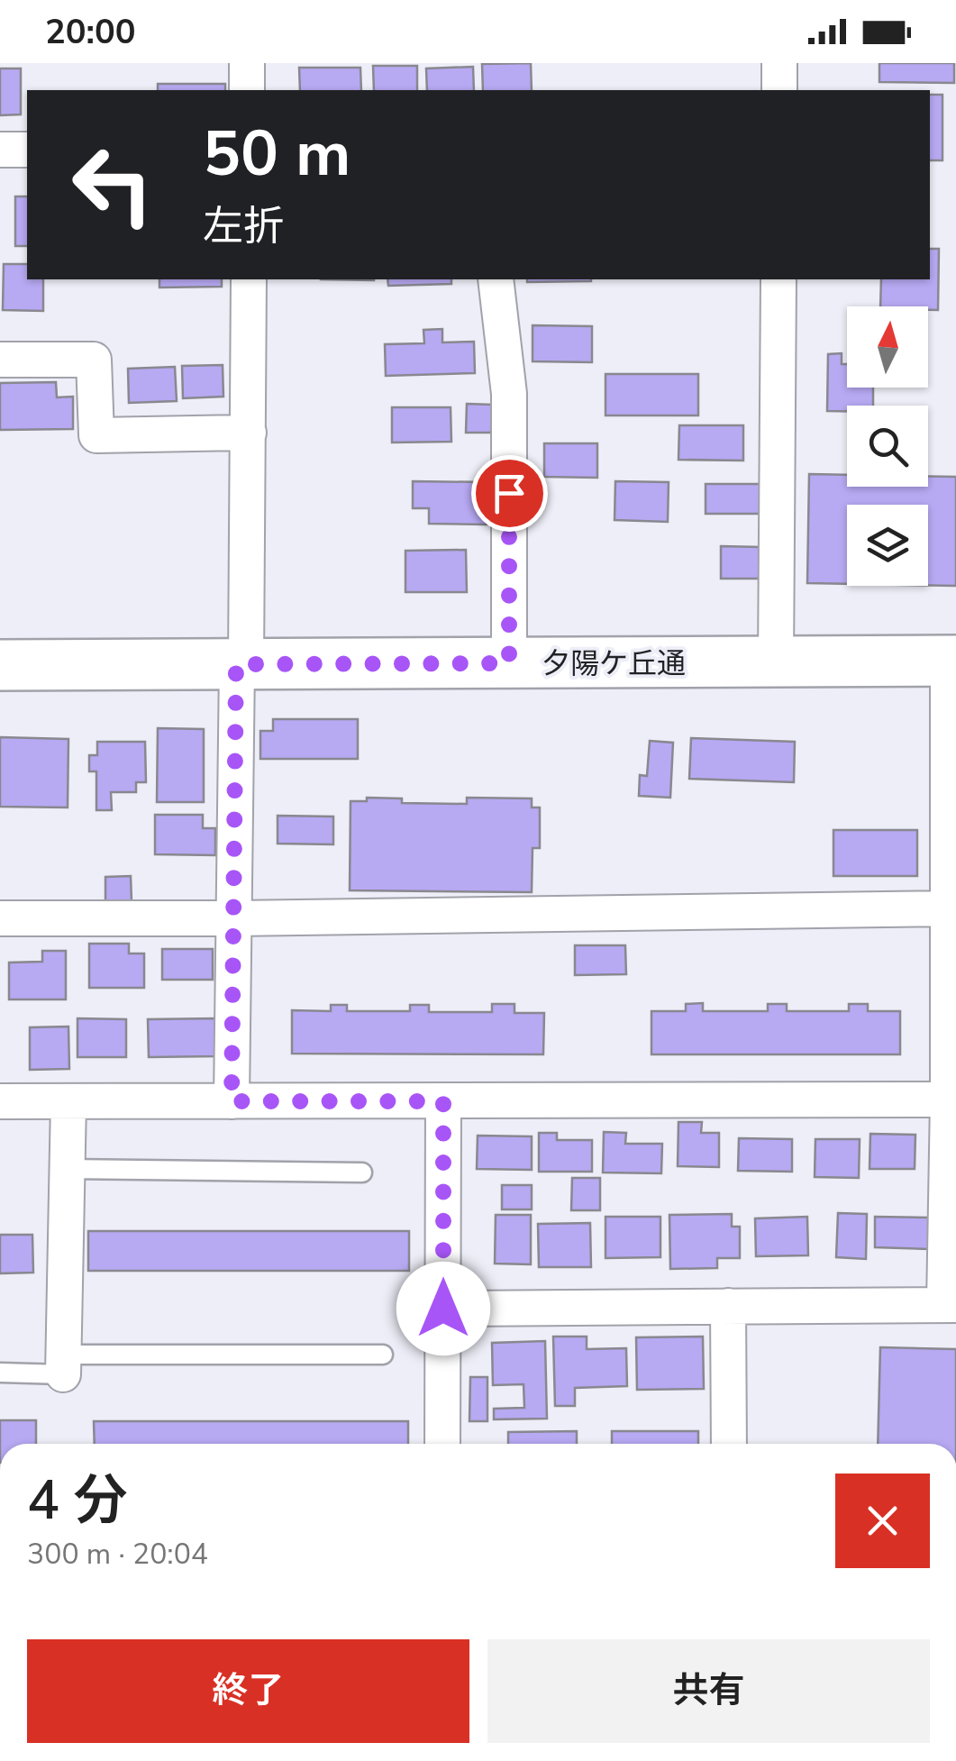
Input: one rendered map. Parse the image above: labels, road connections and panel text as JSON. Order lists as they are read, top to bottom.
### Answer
{
  "streets": {
    "street": ["夕陽ケ丘通"]
  },
  "north": "top",
  "page": {
    "status": "20:00",
    "turn": ["50 m", "左折"],
    "heading": ["4 分", "300 m · 20:04"],
    "buttons": ["終了", "共有"]
  }
}
